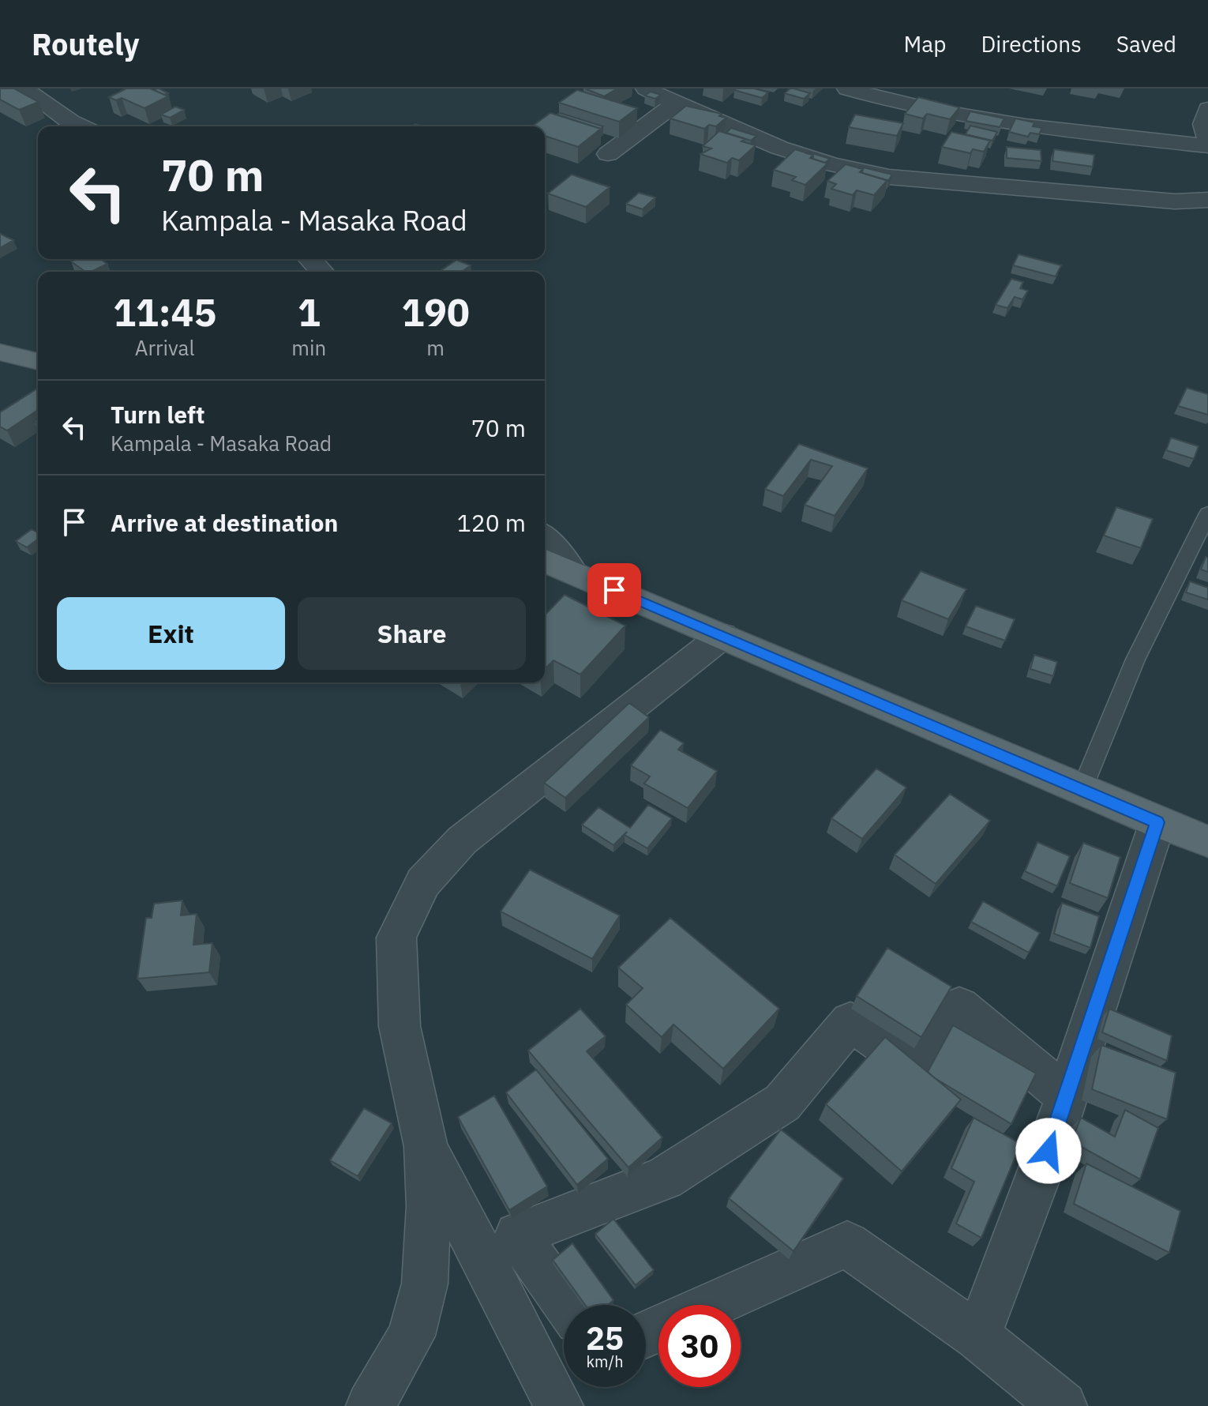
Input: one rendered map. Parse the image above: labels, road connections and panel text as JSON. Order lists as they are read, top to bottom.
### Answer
{
  "page": {
    "header": "Routely",
    "nav": ["Map", "Directions", "Saved"],
    "turn": ["70 m", "Kampala - Masaka Road"],
    "eta": [
      "11:45",
      "Arrival",
      "1",
      "min",
      "190",
      "m"
    ],
    "list": [
      {
        "name": "Turn left",
        "note": "Kampala - Masaka Road",
        "value": "70 m"
      },
      {
        "name": "Arrive at destination",
        "value": "120 m"
      }
    ],
    "buttons": ["Exit", "Share"],
    "speed": "25 km/h",
    "limit": "30"
  }
}
